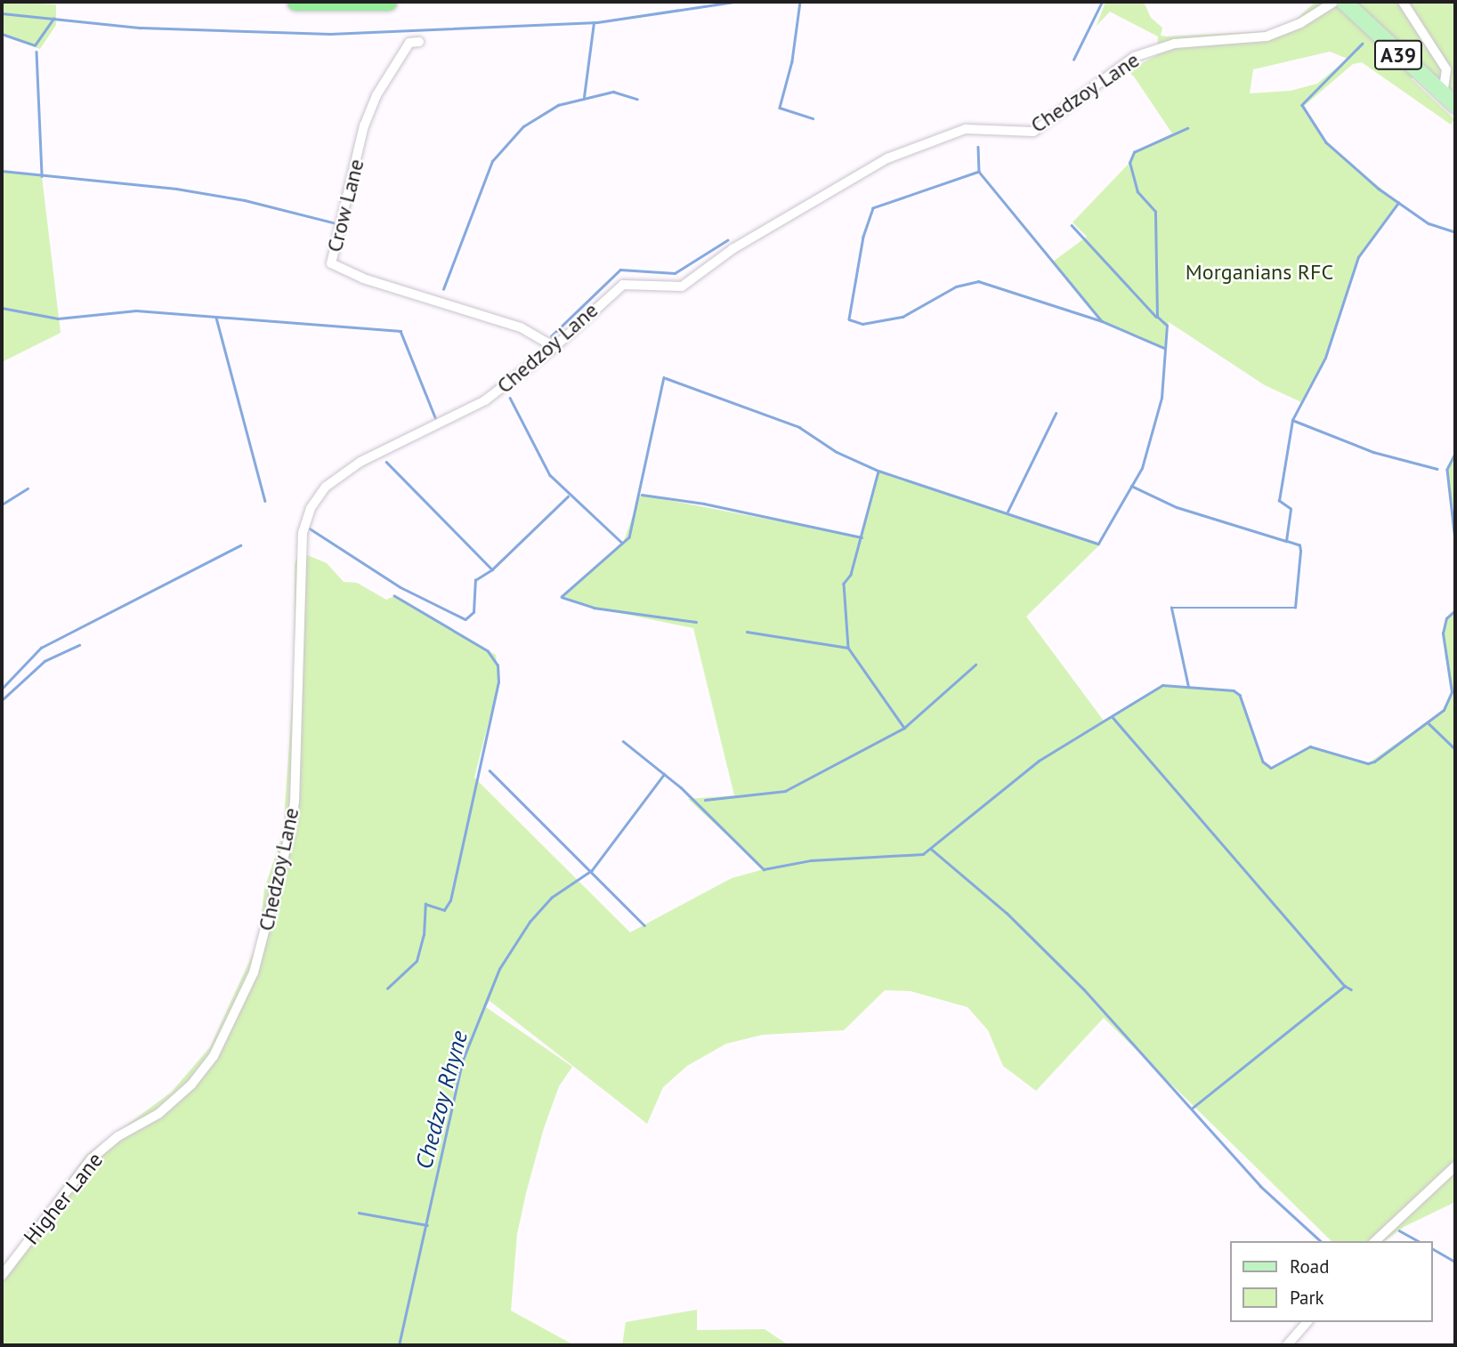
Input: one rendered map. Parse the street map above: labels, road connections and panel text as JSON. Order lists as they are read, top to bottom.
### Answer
{
  "streets": {
    "main road": ["A39"],
    "street": ["Chedzoy Lane", "Crow Lane", "Higher Lane"]
  },
  "crossings": [
    ["Chedzoy Lane", "Crow Lane"],
    ["Chedzoy Lane", "Higher Lane"]
  ],
  "water": ["Chedzoy Rhyne"],
  "parks": ["Morganians RFC"],
  "legend": ["Road", "Park"]
}
